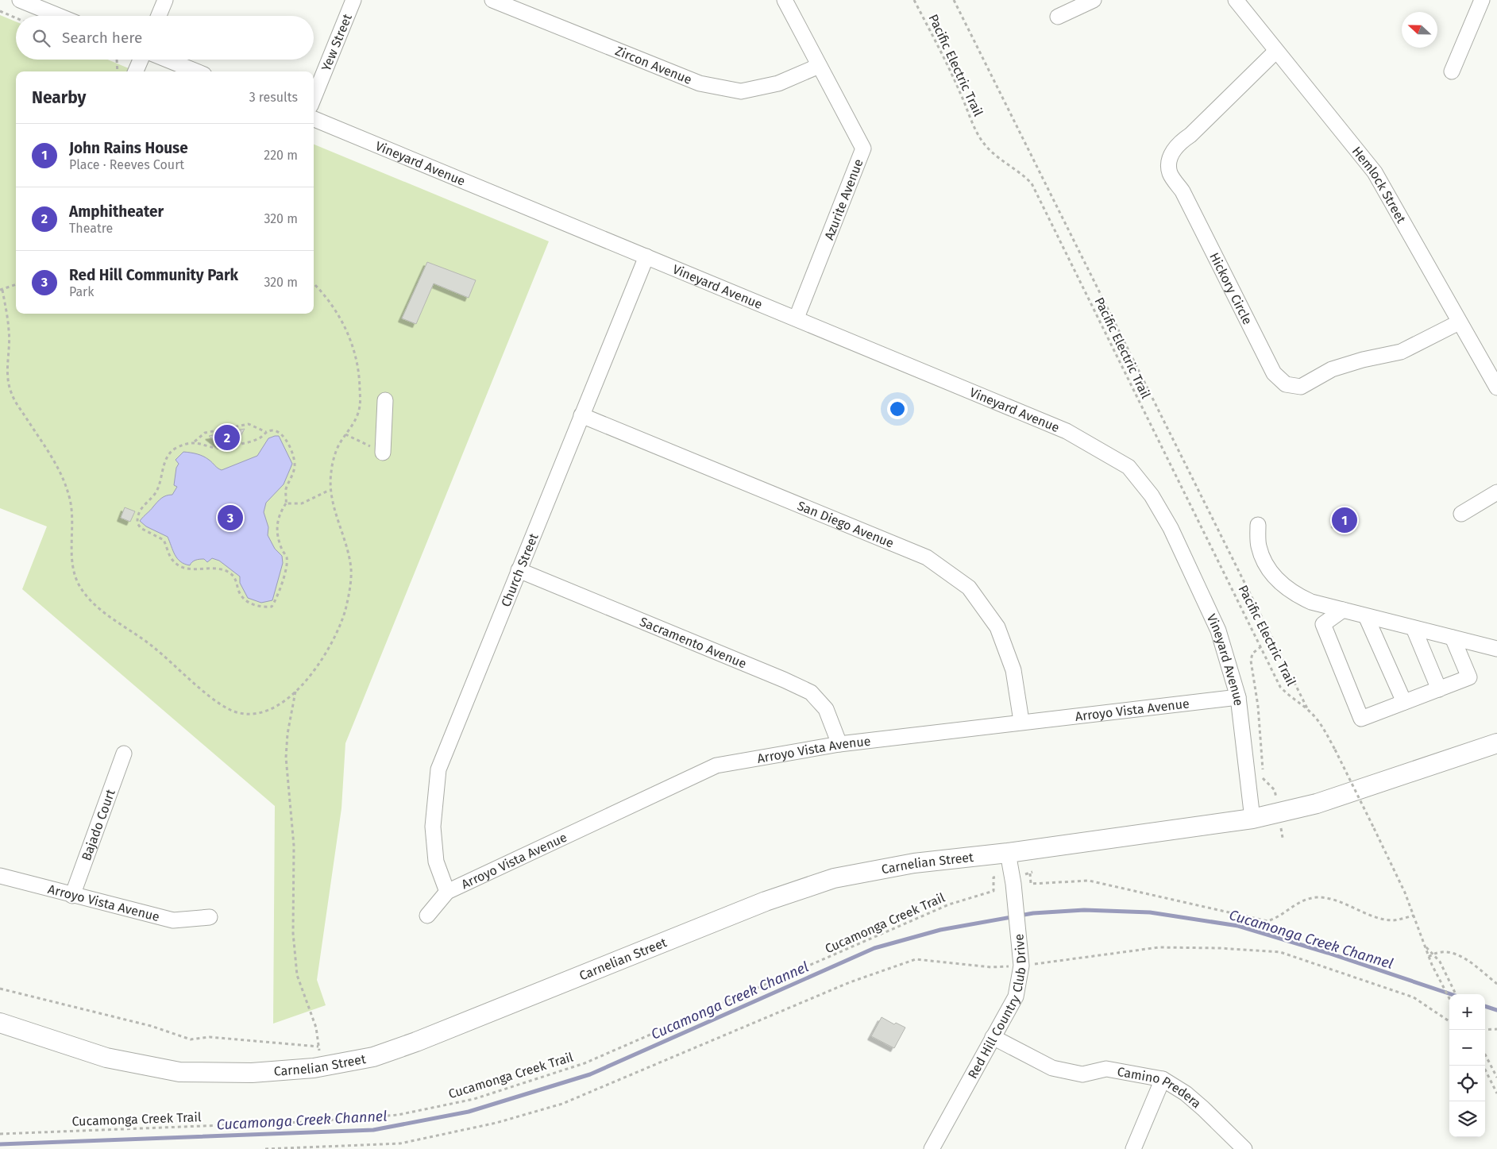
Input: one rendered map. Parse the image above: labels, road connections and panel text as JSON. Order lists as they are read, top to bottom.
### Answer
{
  "streets": {
    "main road": ["Carnelian Street"],
    "street": [
      "Yew Street",
      "Zircon Avenue",
      "Vineyard Avenue",
      "Hemlock Street",
      "Azurite Avenue",
      "Hickory Circle",
      "San Diego Avenue",
      "Church Street",
      "Sacramento Avenue",
      "Arroyo Vista Avenue",
      "Bajado Court",
      "Red Hill Country Club Drive",
      "Camino Predera"
    ],
    "path": ["Pacific Electric Trail", "Cucamonga Creek Trail"]
  },
  "crossings": [
    ["Zircon Avenue", "Azurite Avenue"],
    ["Vineyard Avenue", "Azurite Avenue"],
    ["Vineyard Avenue", "Church Street"],
    ["Vineyard Avenue", "Arroyo Vista Avenue"],
    ["Vineyard Avenue", "Carnelian Street"],
    ["Hemlock Street", "Hickory Circle"],
    ["San Diego Avenue", "Church Street"],
    ["San Diego Avenue", "Arroyo Vista Avenue"],
    ["Church Street", "Sacramento Avenue"],
    ["Church Street", "Arroyo Vista Avenue"],
    ["Sacramento Avenue", "Arroyo Vista Avenue"],
    ["Arroyo Vista Avenue", "Bajado Court"],
    ["Carnelian Street", "Red Hill Country Club Drive"],
    ["Red Hill Country Club Drive", "Camino Predera"]
  ],
  "water": ["Cucamonga Creek Channel"],
  "north": "left",
  "page": {
    "search": "Search here",
    "heading": ["Nearby", "3 results"],
    "list": [
      {
        "mark": "1",
        "name": "John Rains House",
        "note": "Place · Reeves Court",
        "value": "220 m"
      },
      {
        "mark": "2",
        "name": "Amphitheater",
        "note": "Theatre",
        "value": "320 m"
      },
      {
        "mark": "3",
        "name": "Red Hill Community Park",
        "note": "Park",
        "value": "320 m"
      }
    ],
    "pins": ["2", "3", "1"],
    "map_buttons": ["+", "−"]
  }
}
